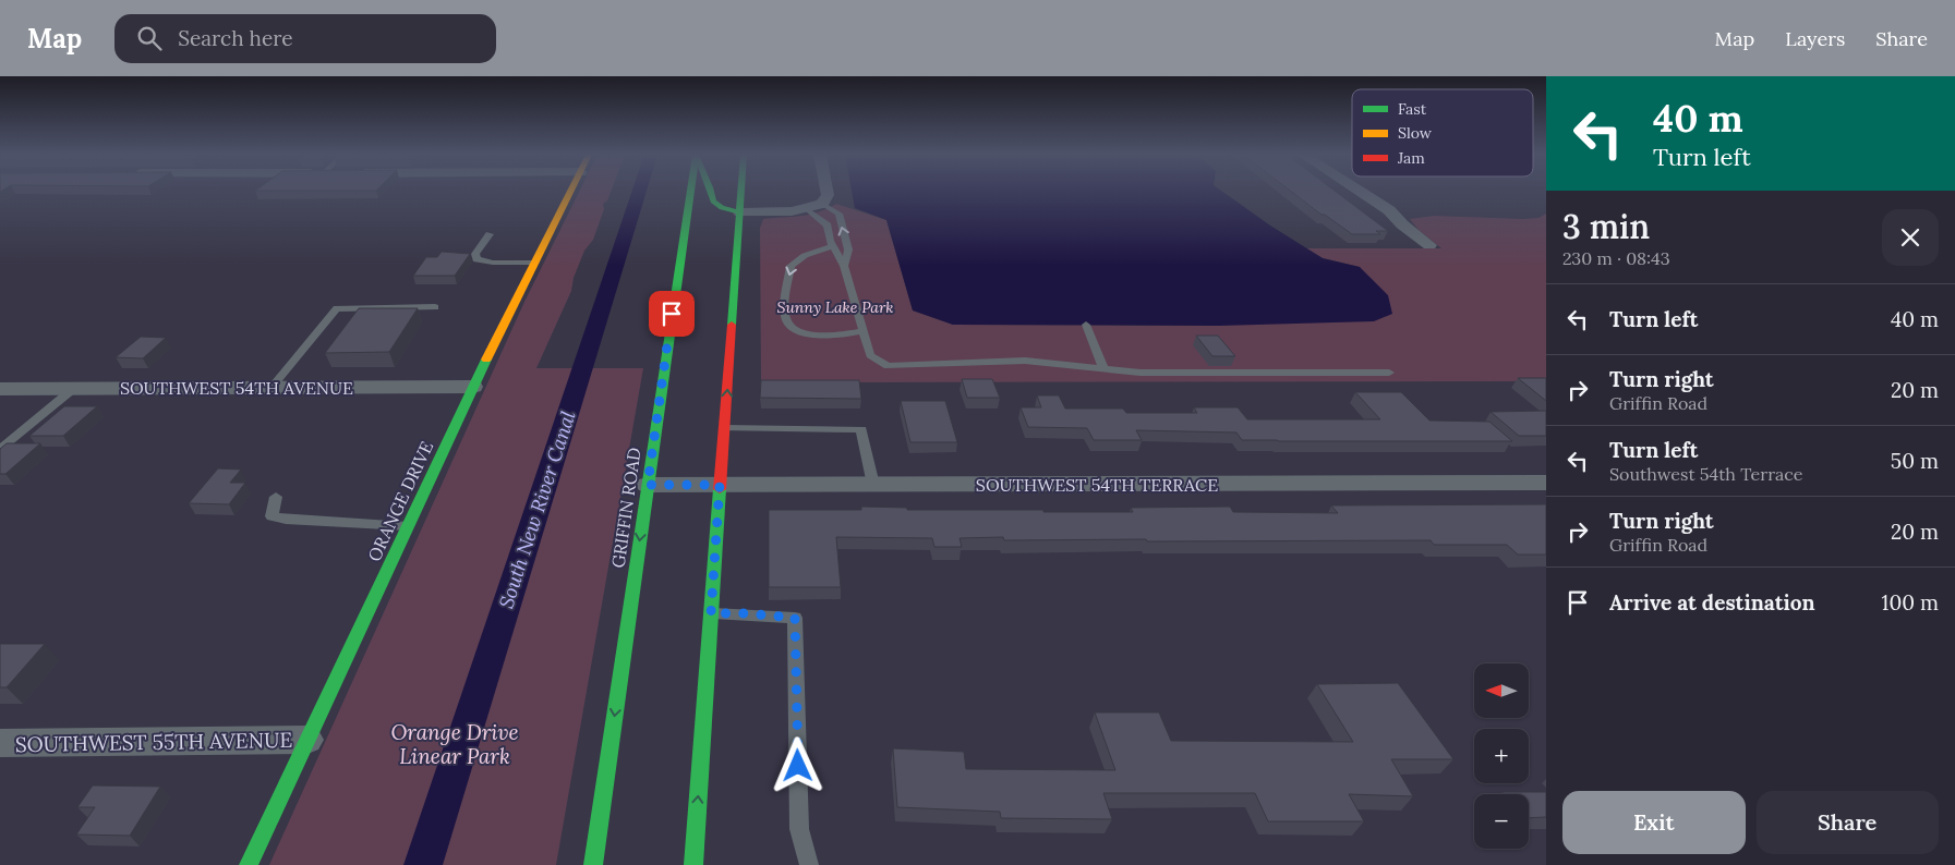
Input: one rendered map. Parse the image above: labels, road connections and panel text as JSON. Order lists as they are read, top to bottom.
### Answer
{
  "streets": {
    "main road": ["ORANGE DRIVE", "GRIFFIN ROAD"],
    "street": ["SOUTHWEST 54TH AVENUE", "SOUTHWEST 54TH TERRACE", "SOUTHWEST 55TH AVENUE"]
  },
  "crossings": [
    ["SOUTHWEST 54TH AVENUE", "ORANGE DRIVE"],
    ["SOUTHWEST 54TH TERRACE", "GRIFFIN ROAD"],
    ["ORANGE DRIVE", "SOUTHWEST 55TH AVENUE"]
  ],
  "water": ["South New River Canal"],
  "parks": ["Sunny Lake Park", "Orange Drive Linear Park"],
  "legend": ["Fast", "Slow", "Jam"],
  "north": "left",
  "page": {
    "header": "Map",
    "search": "Search here",
    "nav": ["Map", "Layers", "Share"],
    "turn": ["40 m", "Turn left"],
    "heading": ["3 min", "230 m · 08:43"],
    "list": [
      {
        "name": "Turn left",
        "value": "40 m"
      },
      {
        "name": "Turn right",
        "note": "Griffin Road",
        "value": "20 m"
      },
      {
        "name": "Turn left",
        "note": "Southwest 54th Terrace",
        "value": "50 m"
      },
      {
        "name": "Turn right",
        "note": "Griffin Road",
        "value": "20 m"
      },
      {
        "name": "Arrive at destination",
        "value": "100 m"
      }
    ],
    "map_buttons": ["+", "−"],
    "buttons": ["Exit", "Share"]
  }
}
